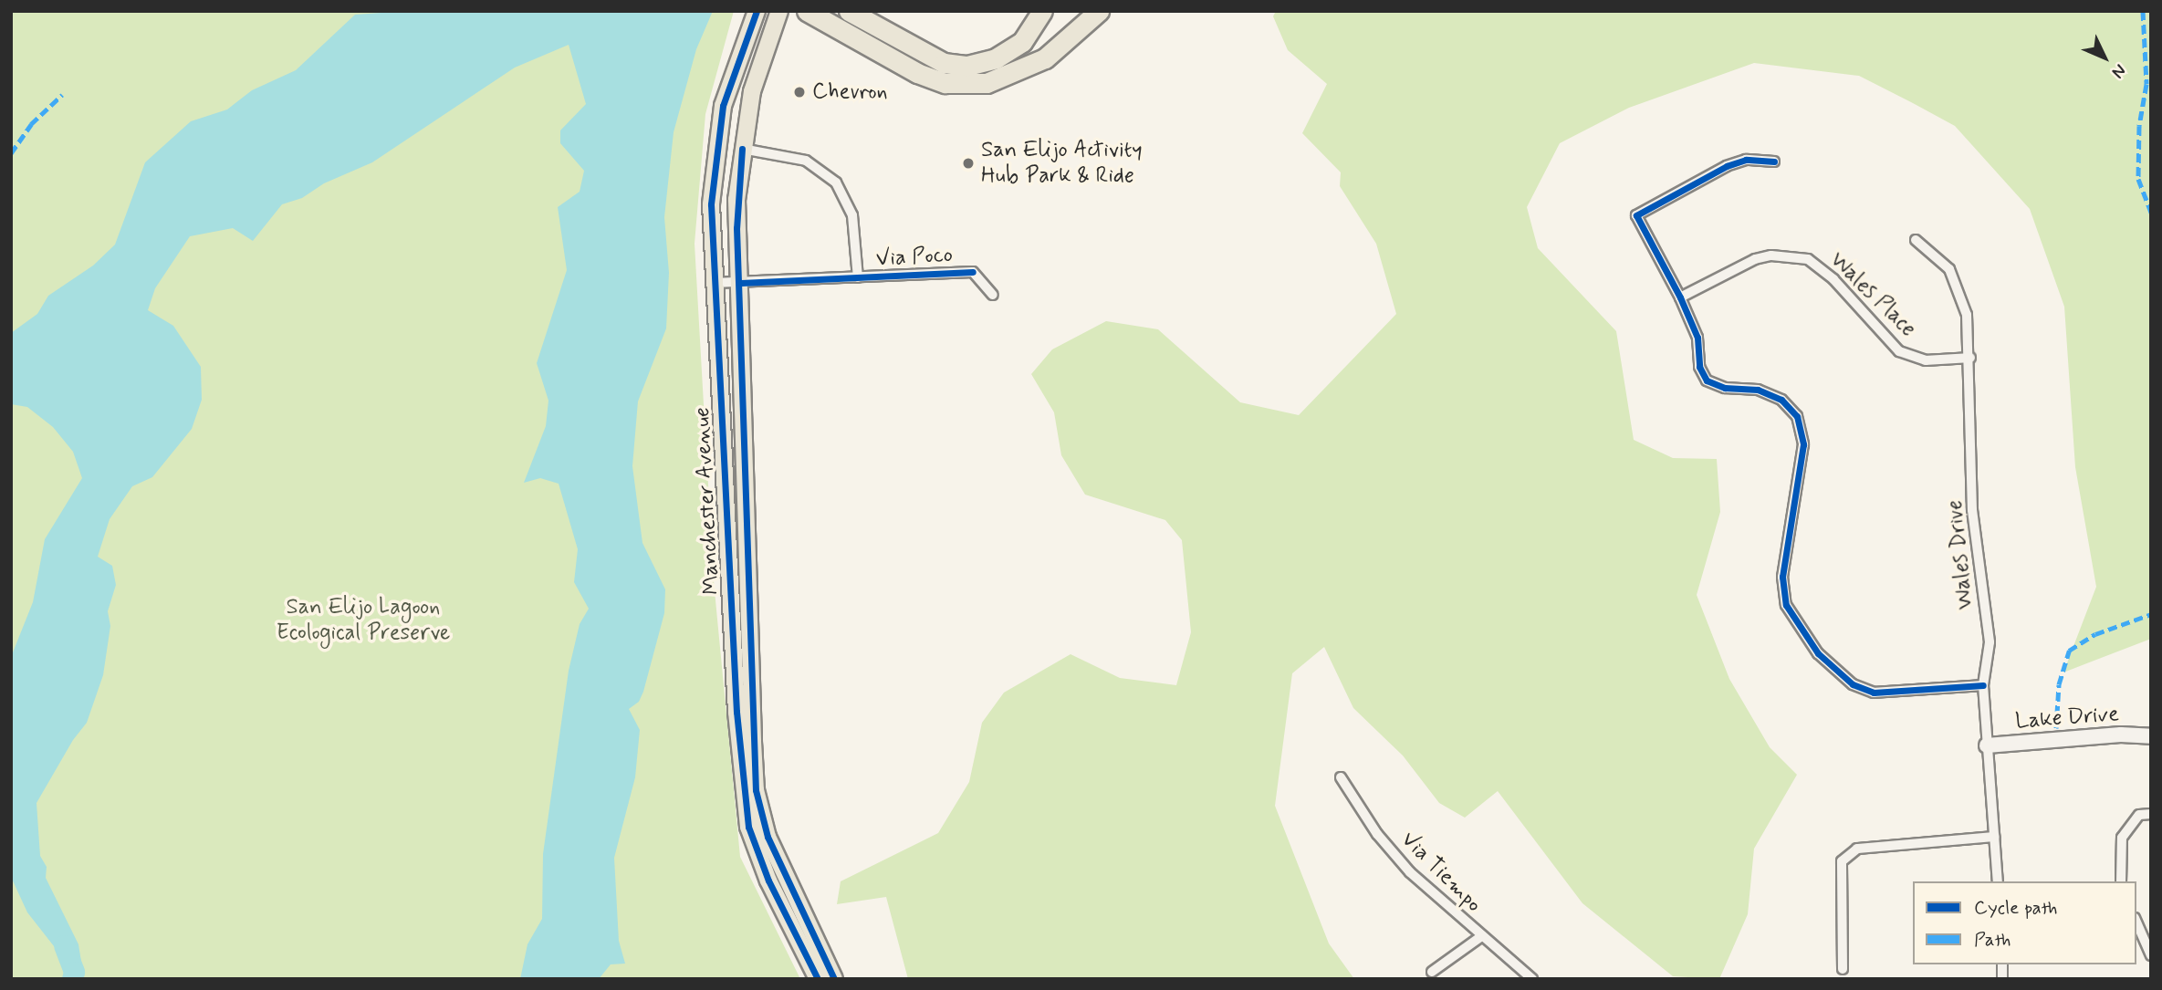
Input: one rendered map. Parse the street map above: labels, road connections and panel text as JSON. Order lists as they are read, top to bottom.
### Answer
{
  "streets": {
    "main road": ["Manchester Avenue"],
    "street": [
      "Via Poco",
      "Wales Place",
      "Wales Drive",
      "Lake Drive",
      "Via Tiempo"
    ]
  },
  "crossings": [
    ["Via Poco", "Manchester Avenue"],
    ["Wales Place", "Wales Drive"],
    ["Wales Drive", "Lake Drive"]
  ],
  "parks": ["San Elijo Lagoon Ecological Preserve"],
  "places": ["Chevron", "San Elijo Activity Hub Park & Ride"],
  "legend": ["Cycle path", "Path"],
  "north": "bottom right"
}
